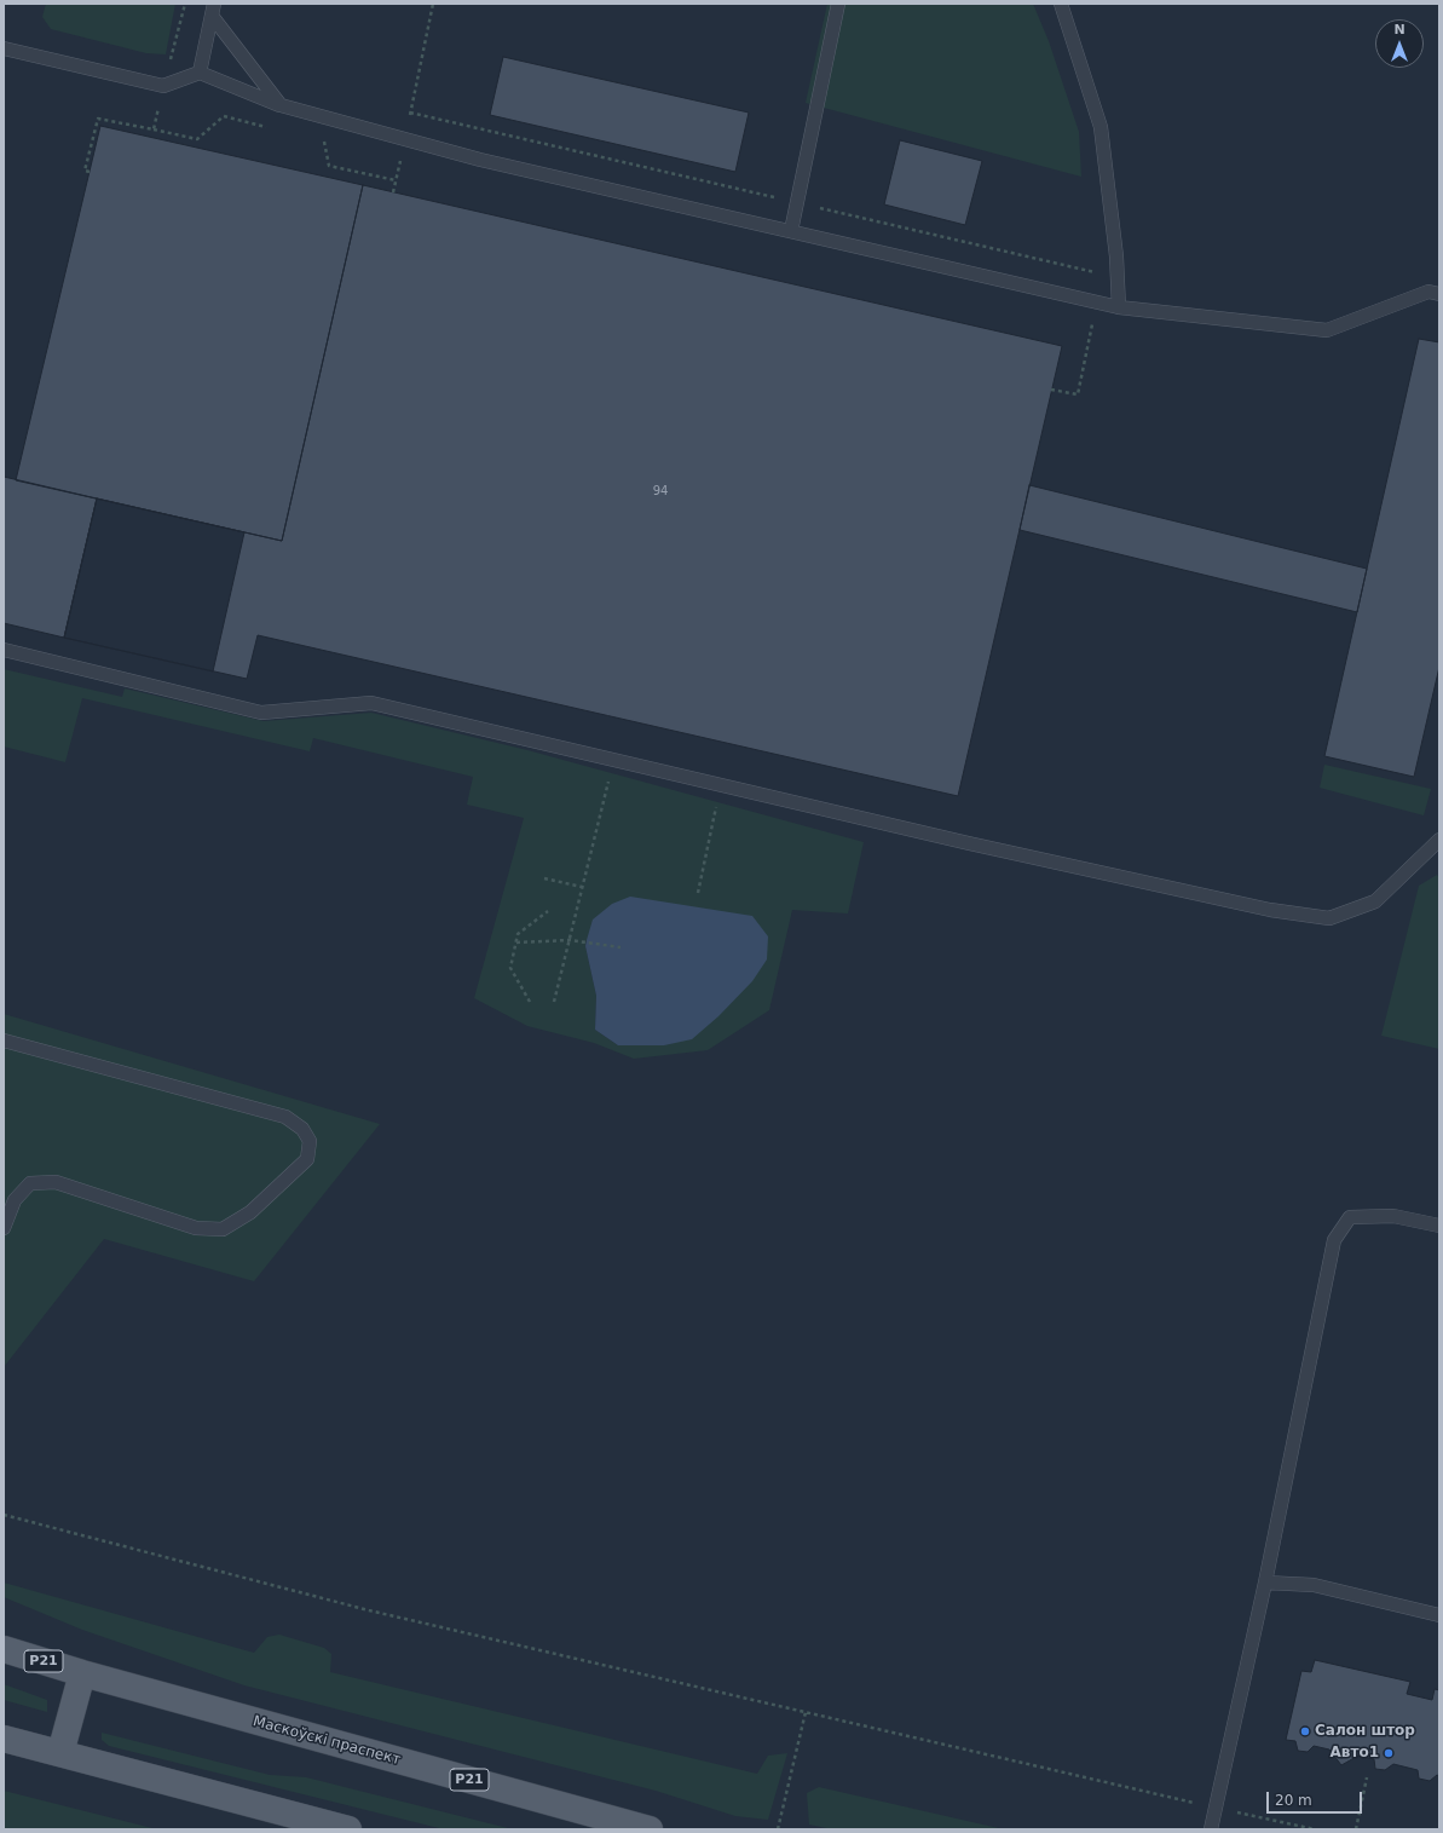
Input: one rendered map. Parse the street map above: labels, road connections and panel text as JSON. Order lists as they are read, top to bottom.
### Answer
{
  "streets": {
    "main road": ["Р21", "Маскоўскі праспект"]
  },
  "places": ["Салон штор", "Авто1"],
  "house_numbers": ["94"],
  "scale_bar": "20 m",
  "north": "top"
}
